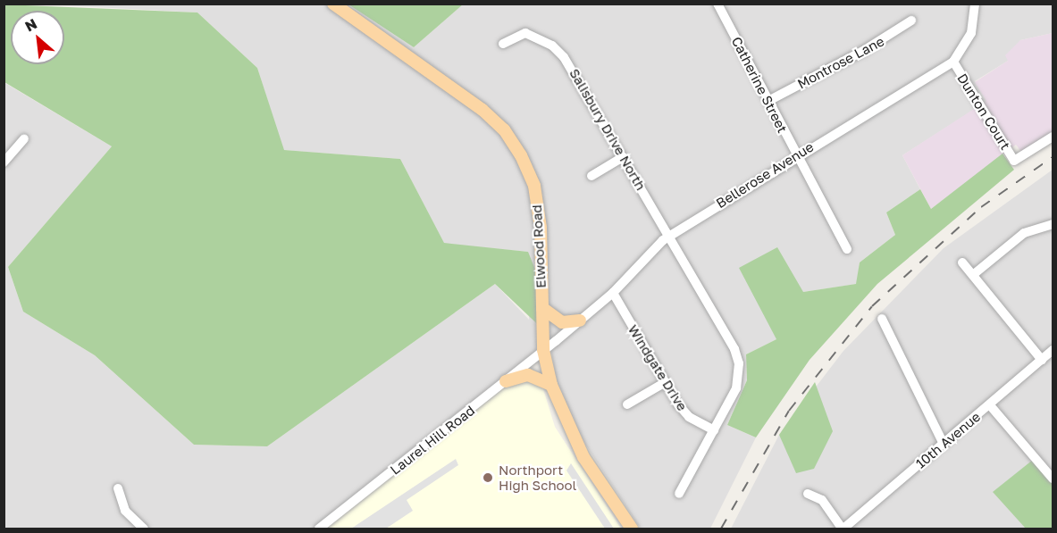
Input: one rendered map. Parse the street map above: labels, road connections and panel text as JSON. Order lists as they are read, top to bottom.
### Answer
{
  "streets": {
    "main road": ["Elwood Road"],
    "street": [
      "Montrose Lane",
      "Catherine Street",
      "Dunton Court",
      "Salisbury Drive North",
      "Bellerose Avenue",
      "Windgate Drive",
      "Laurel Hill Road",
      "10th Avenue"
    ]
  },
  "crossings": [
    ["Montrose Lane", "Catherine Street"],
    ["Catherine Street", "Bellerose Avenue"],
    ["Dunton Court", "Bellerose Avenue"],
    ["Salisbury Drive North", "Bellerose Avenue"],
    ["Salisbury Drive North", "Windgate Drive"],
    ["Bellerose Avenue", "Elwood Road"],
    ["Bellerose Avenue", "Windgate Drive"],
    ["Bellerose Avenue", "Laurel Hill Road"],
    ["Elwood Road", "Laurel Hill Road"]
  ],
  "places": ["Northport High School"],
  "north": "top left"
}
